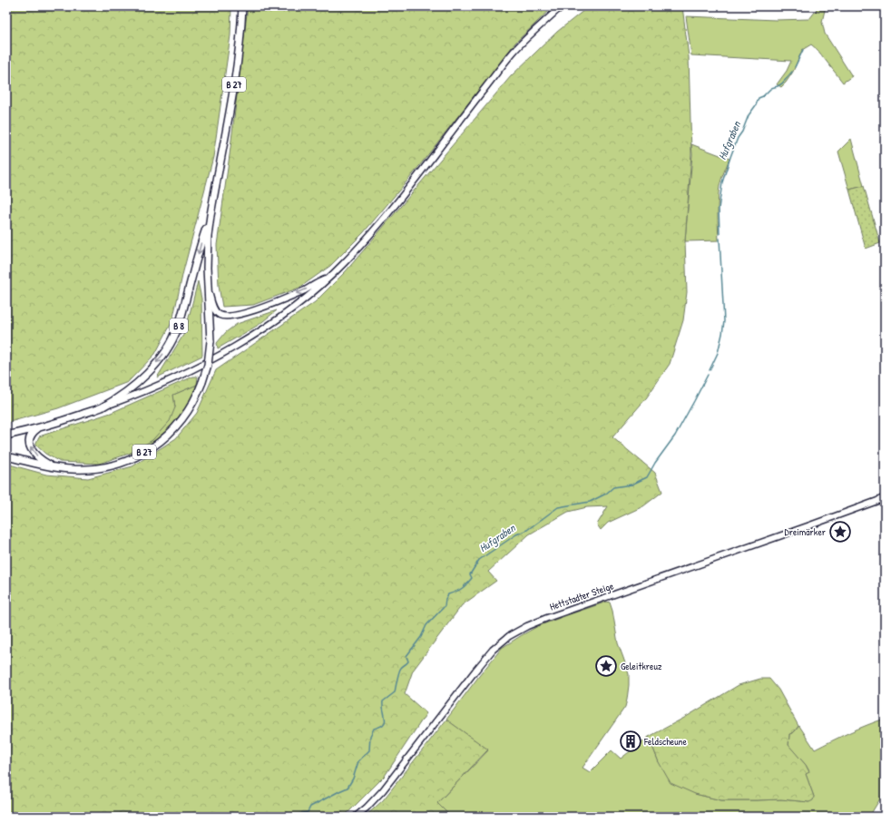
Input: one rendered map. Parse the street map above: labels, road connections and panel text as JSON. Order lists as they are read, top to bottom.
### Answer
{
  "streets": {
    "main road": ["B 27", "B 8", "Hettstadter Steige"]
  },
  "crossings": [
    ["B 27", "B 8"]
  ],
  "water": ["Hufgraben"],
  "places": {
    "place": ["Dreimärker", "Geleitkreuz"],
    "building": ["Feldscheune"]
  }
}
